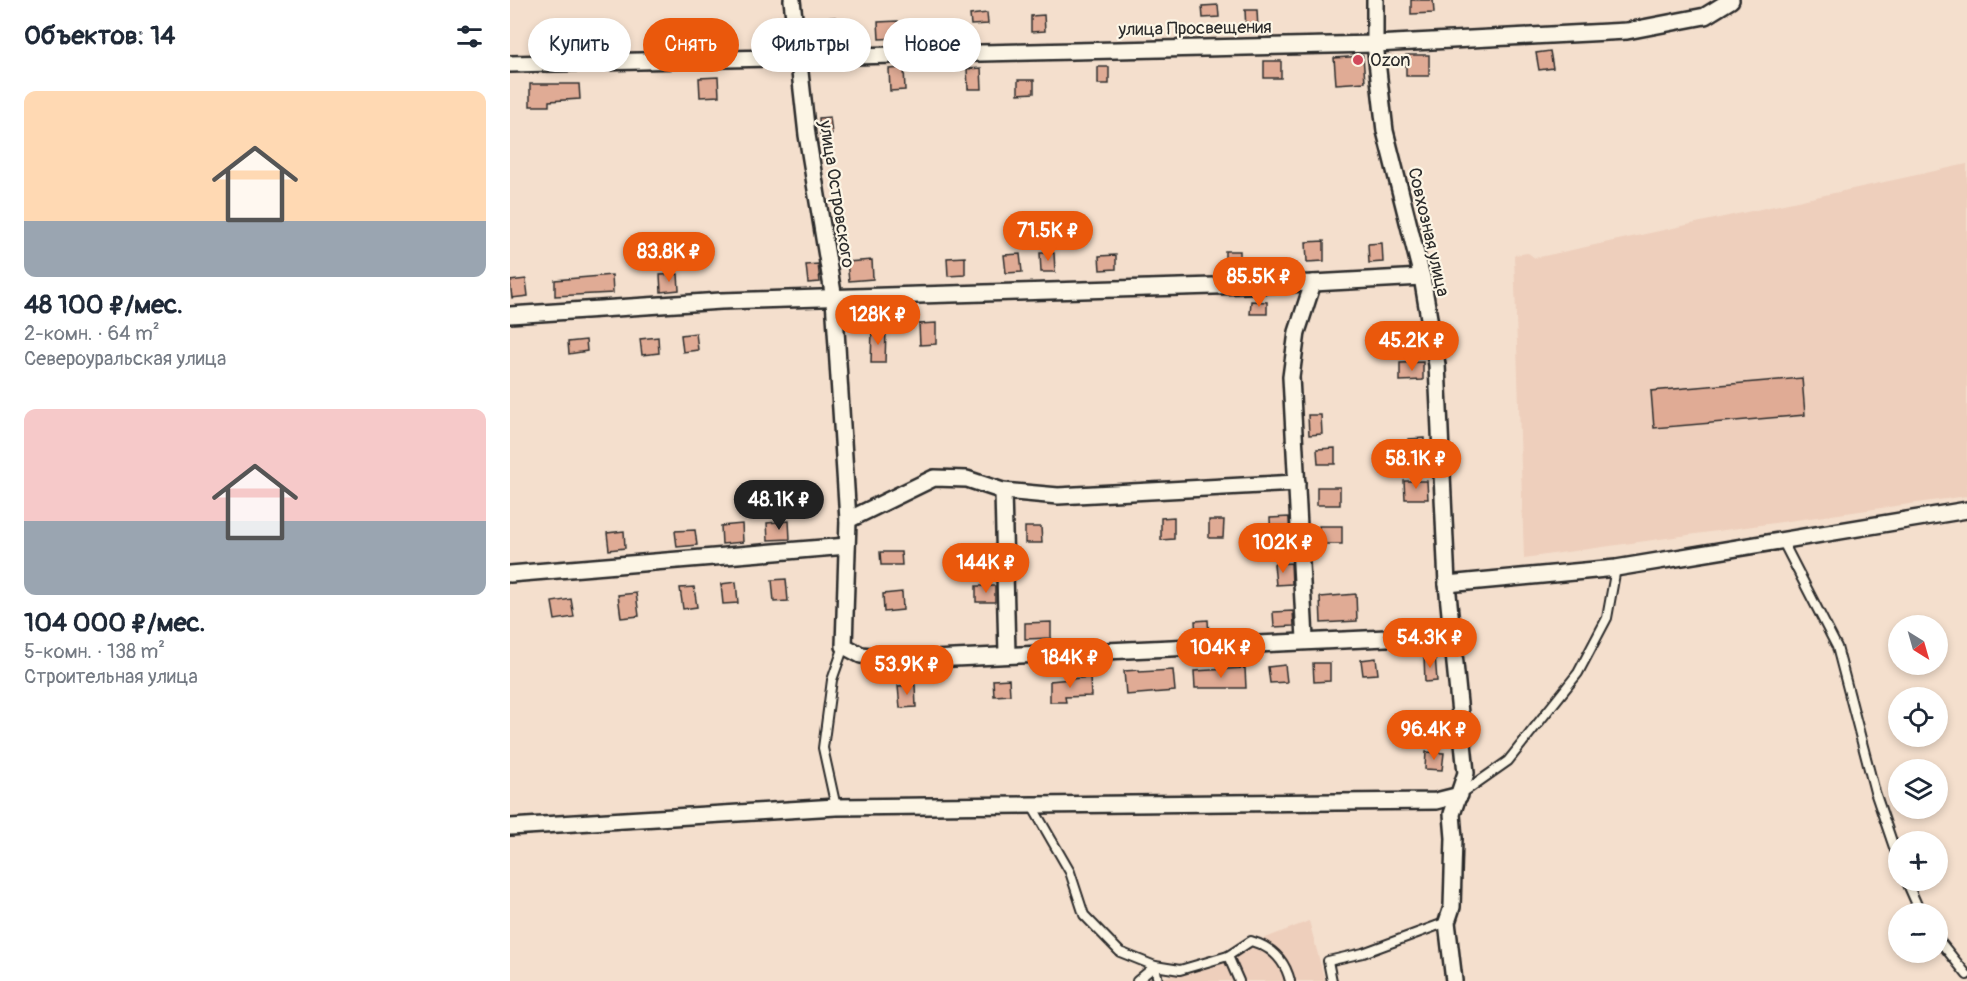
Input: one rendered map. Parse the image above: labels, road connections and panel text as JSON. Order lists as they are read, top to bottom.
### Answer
{
  "streets": {
    "street": ["улица Просвещения", "улица Островского", "Совхозная улица"]
  },
  "crossings": [
    ["улица Просвещения", "Совхозная улица"]
  ],
  "places": ["Ozon"],
  "north": "bottom right",
  "page": {
    "heading": "Объектов: 14",
    "chip": [
      "Купить",
      "Снять",
      "Фильтры",
      "Новое"
    ],
    "list": [
      {
        "name": "48 100 ₽/мес.",
        "note": "2-комн. · 64 m² · Североуральская улица"
      },
      {
        "name": "104 000 ₽/мес.",
        "note": "5-комн. · 138 m² · Строительная улица"
      }
    ],
    "price": [
      "71.5K ₽",
      "83.8K ₽",
      "85.5K ₽",
      "128K ₽",
      "45.2K ₽",
      "58.1K ₽",
      "48.1K ₽",
      "102K ₽",
      "144K ₽",
      "54.3K ₽",
      "104K ₽",
      "184K ₽",
      "53.9K ₽",
      "96.4K ₽"
    ],
    "map_buttons": ["+", "−"]
  }
}
